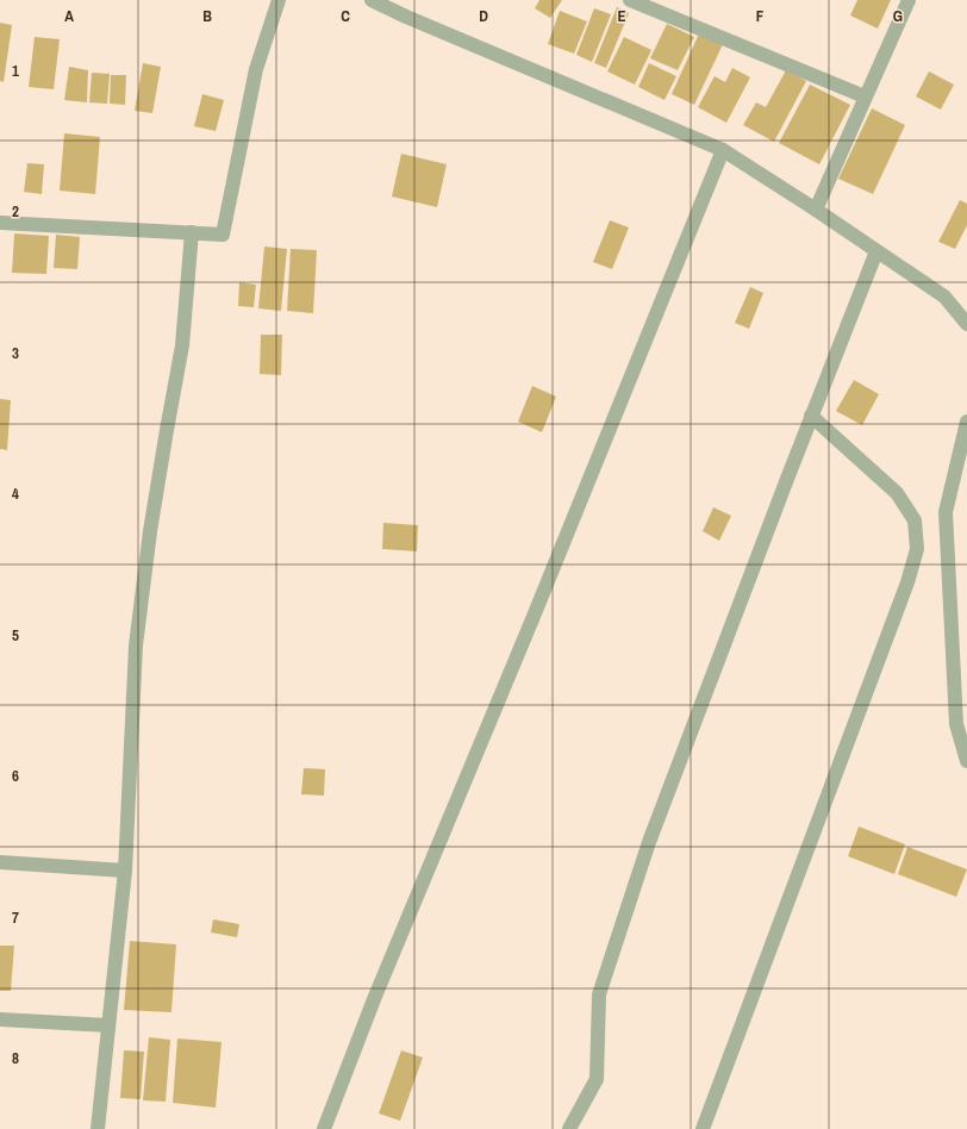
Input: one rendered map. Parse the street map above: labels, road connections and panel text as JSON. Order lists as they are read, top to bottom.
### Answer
{
  "grid": {
    "columns": [
      "A",
      "B",
      "C",
      "D",
      "E",
      "F",
      "G"
    ],
    "rows": [
      "1",
      "2",
      "3",
      "4",
      "5",
      "6",
      "7",
      "8"
    ]
  }
}
